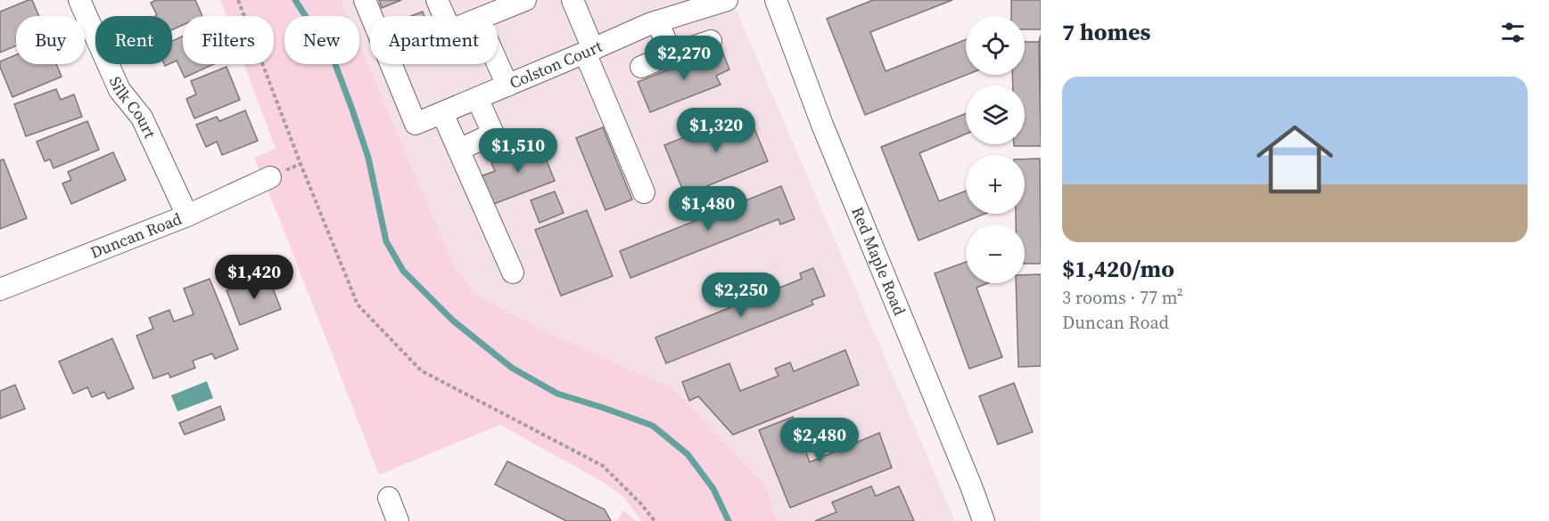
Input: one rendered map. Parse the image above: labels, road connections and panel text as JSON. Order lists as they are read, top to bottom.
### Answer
{
  "streets": {
    "street": [
      "Colston Court",
      "Silk Court",
      "Duncan Road",
      "Red Maple Road"
    ]
  },
  "crossings": [
    ["Silk Court", "Duncan Road"]
  ],
  "page": {
    "heading": "7 homes",
    "map_buttons": ["+", "−"],
    "chip": [
      "Buy",
      "Rent",
      "Filters",
      "New",
      "Apartment"
    ],
    "price": [
      "$2,270",
      "$1,320",
      "$1,510",
      "$1,480",
      "$1,420",
      "$2,250",
      "$2,480"
    ],
    "list": [
      {
        "name": "$1,420/mo",
        "note": "3 rooms · 77 m² · Duncan Road"
      }
    ]
  }
}
